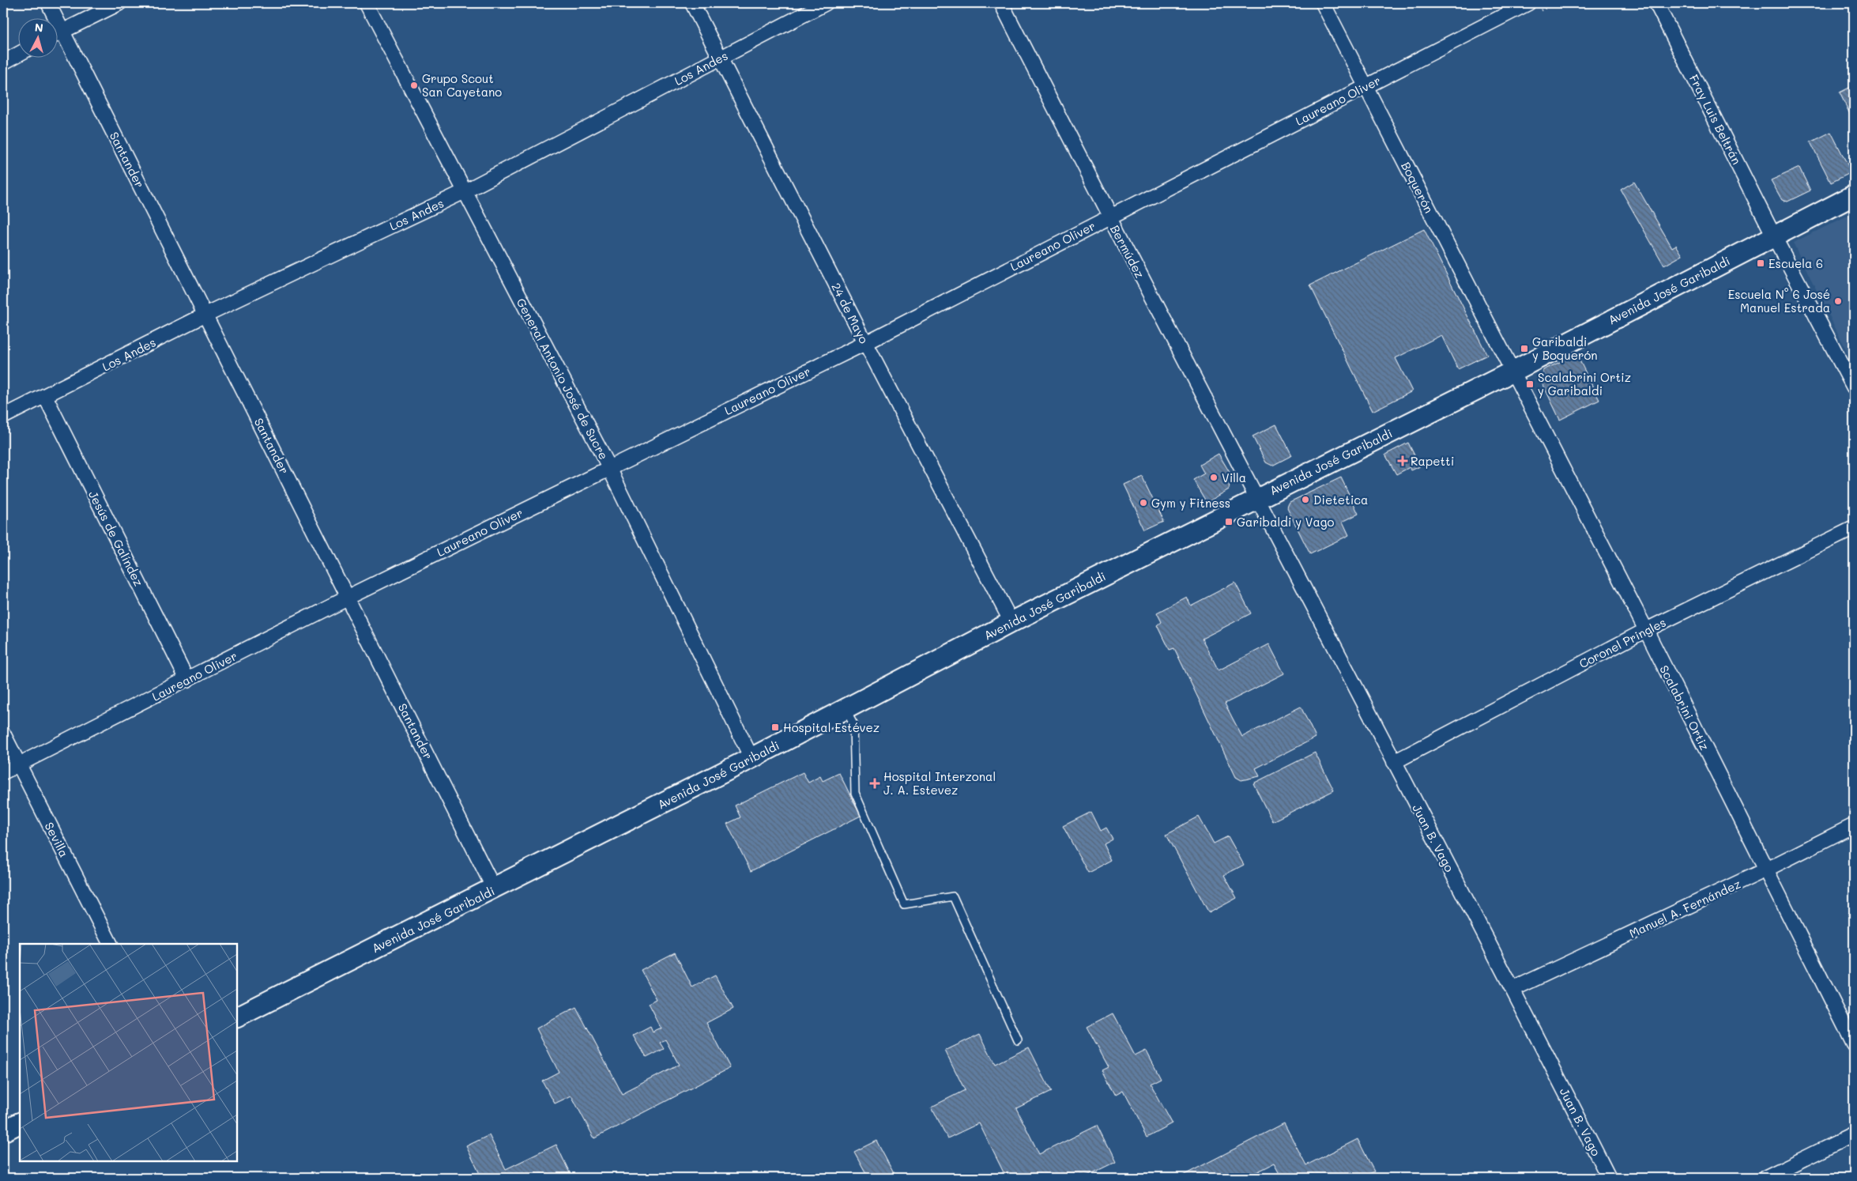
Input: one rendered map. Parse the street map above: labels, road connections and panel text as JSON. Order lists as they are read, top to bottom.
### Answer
{
  "streets": {
    "main road": ["Avenida José Garibaldi"],
    "street": [
      "Los Andes",
      "Laureano Oliver",
      "Fray Luis Beltrán",
      "Santander",
      "Boquerón",
      "Bermúdez",
      "24 de Mayo",
      "General Antonio José de Sucre",
      "Jesús de Galíndez",
      "Coronel Pringles",
      "Scalabrini Ortiz",
      "Juan B. Vago",
      "Sevilla",
      "Manuel A. Fernández"
    ]
  },
  "crossings": [
    ["Los Andes", "Santander"],
    ["Los Andes", "24 de Mayo"],
    ["Los Andes", "General Antonio José de Sucre"],
    ["Los Andes", "Jesús de Galíndez"],
    ["Laureano Oliver", "Santander"],
    ["Laureano Oliver", "Boquerón"],
    ["Laureano Oliver", "Bermúdez"],
    ["Laureano Oliver", "24 de Mayo"],
    ["Laureano Oliver", "General Antonio José de Sucre"],
    ["Laureano Oliver", "Jesús de Galíndez"],
    ["Laureano Oliver", "Sevilla"],
    ["Fray Luis Beltrán", "Avenida José Garibaldi"],
    ["Santander", "Avenida José Garibaldi"],
    ["Boquerón", "Avenida José Garibaldi"],
    ["Boquerón", "Scalabrini Ortiz"],
    ["Bermúdez", "Avenida José Garibaldi"],
    ["Bermúdez", "Juan B. Vago"],
    ["Avenida José Garibaldi", "24 de Mayo"],
    ["Avenida José Garibaldi", "General Antonio José de Sucre"],
    ["Avenida José Garibaldi", "Scalabrini Ortiz"],
    ["Avenida José Garibaldi", "Juan B. Vago"],
    ["Coronel Pringles", "Scalabrini Ortiz"],
    ["Coronel Pringles", "Juan B. Vago"],
    ["Scalabrini Ortiz", "Manuel A. Fernández"],
    ["Juan B. Vago", "Manuel A. Fernández"]
  ],
  "places": {
    "other": [
      "Grupo Scout San Cayetano",
      "Escuela N° 6 José Manuel Estrada",
      "Villa",
      "Dietetica",
      "Gym y Fitness"
    ],
    "transit": [
      "Escuela 6",
      "Garibaldi y Boquerón",
      "Scalabrini Ortiz y Garibaldi",
      "Garibaldi y Vago",
      "Hospital Estévez"
    ],
    "health": ["Rapetti", "Hospital Interzonal J. A. Estevez"]
  },
  "north": "top"
}
